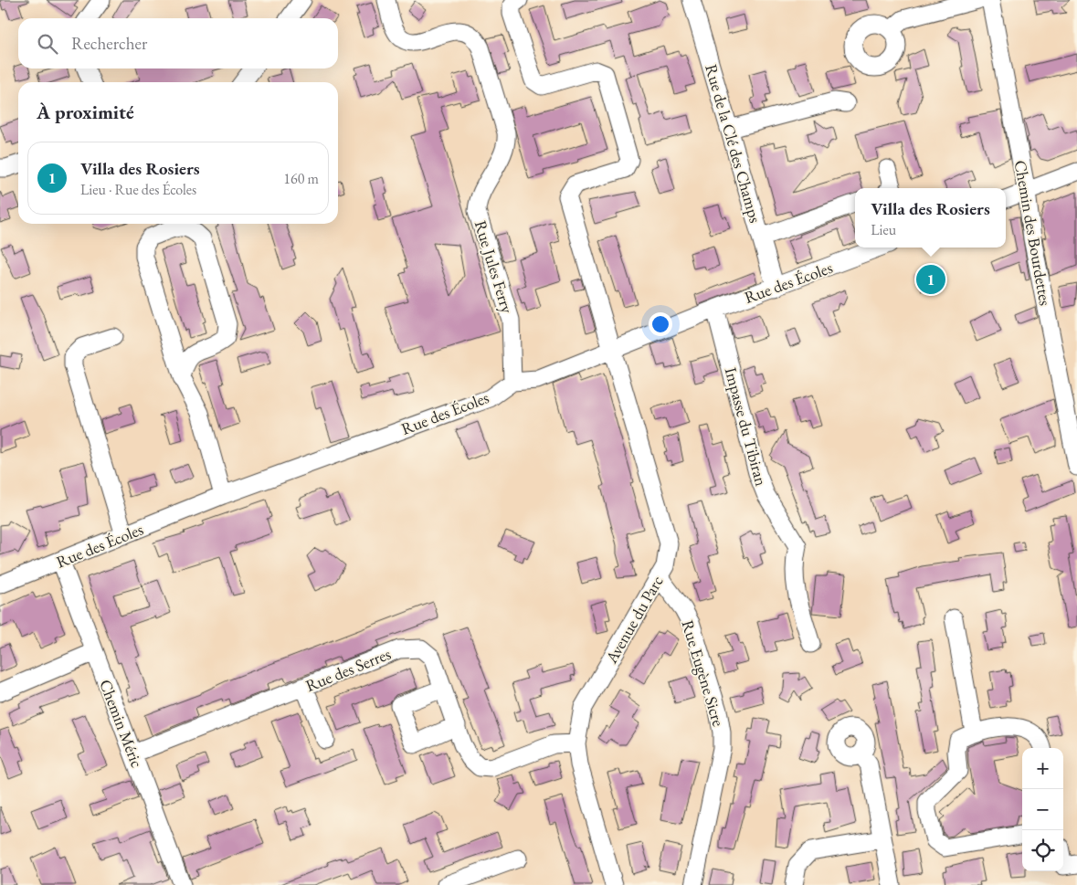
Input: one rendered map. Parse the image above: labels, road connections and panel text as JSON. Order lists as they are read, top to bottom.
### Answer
{
  "streets": {
    "street": [
      "Rue de la Clé des Champs",
      "Chemin des Bourdettes",
      "Rue Jules Ferry",
      "Rue des Écoles",
      "Impasse du Tibiran",
      "Avenue du Parc",
      "Rue des Serres",
      "Rue Eugène Sicre",
      "Chemin Méric"
    ]
  },
  "crossings": [
    ["Rue de la Clé des Champs", "Rue des Écoles"],
    ["Rue Jules Ferry", "Rue des Écoles"],
    ["Rue des Écoles", "Impasse du Tibiran"],
    ["Rue des Écoles", "Avenue du Parc"],
    ["Rue des Écoles", "Chemin Méric"],
    ["Avenue du Parc", "Rue des Serres"],
    ["Avenue du Parc", "Rue Eugène Sicre"],
    ["Rue des Serres", "Chemin Méric"]
  ],
  "page": {
    "search": "Rechercher",
    "heading": "À proximité",
    "list": [
      {
        "mark": "1",
        "name": "Villa des Rosiers",
        "note": "Lieu · Rue des Écoles",
        "value": "160 m"
      }
    ],
    "popup": ["Villa des Rosiers", "Lieu"],
    "pins": "1",
    "map_buttons": ["+", "−"]
  }
}
